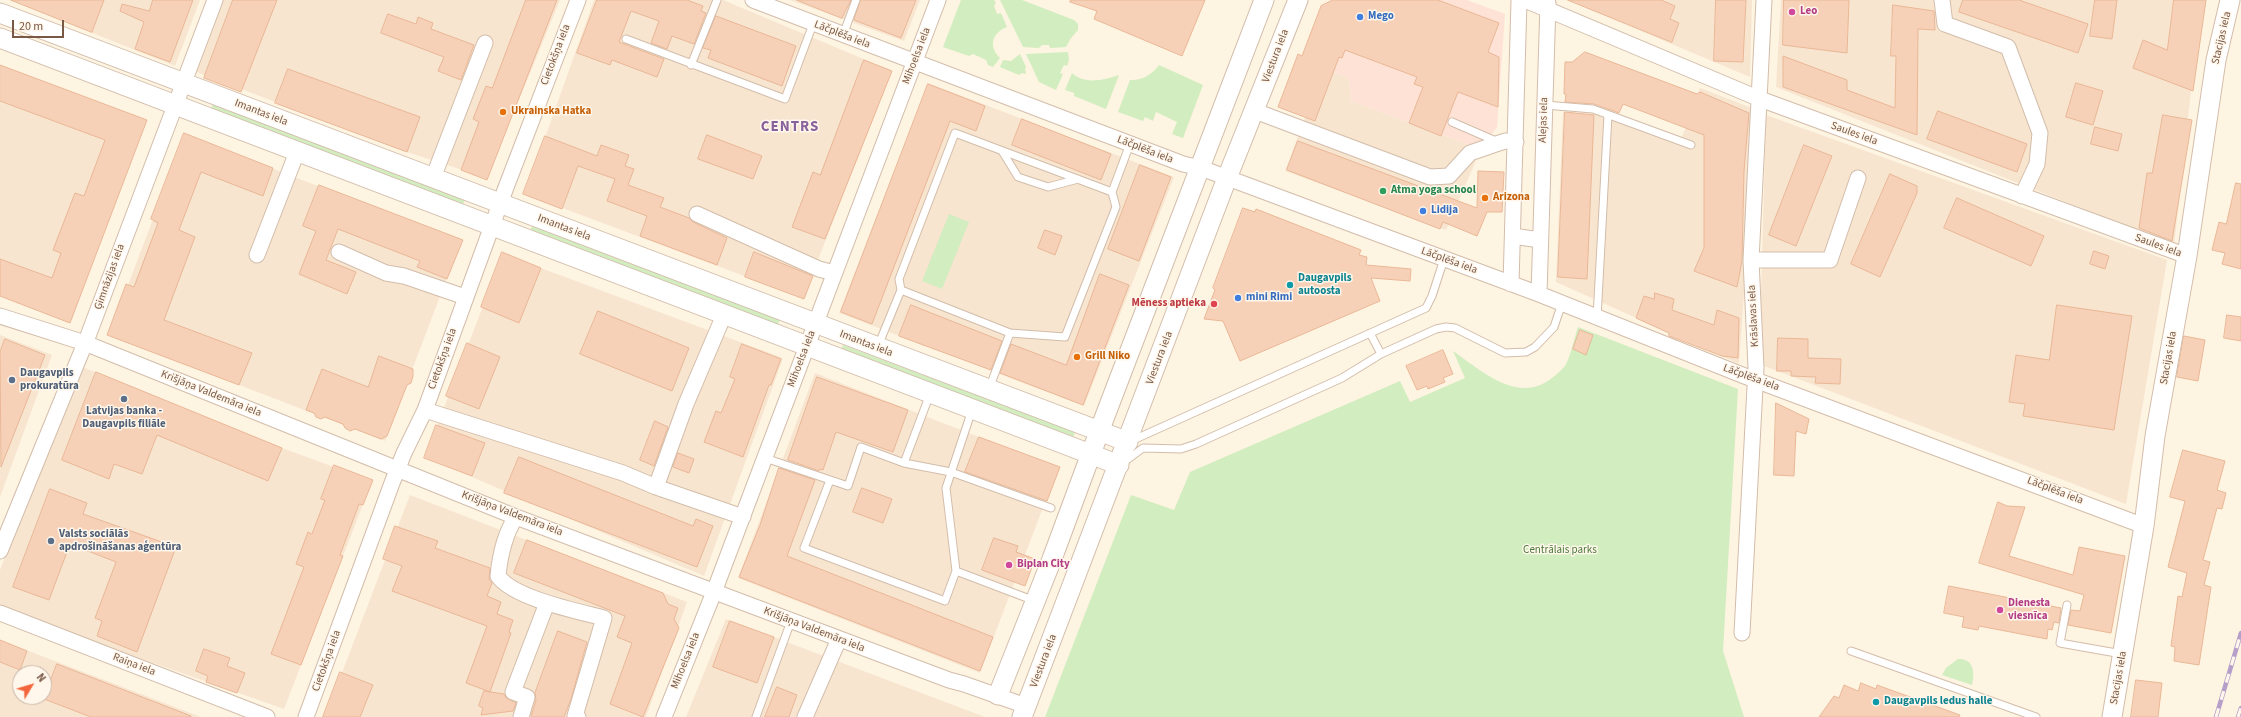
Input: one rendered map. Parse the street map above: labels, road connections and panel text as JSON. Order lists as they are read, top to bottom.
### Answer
{
  "streets": {
    "street": [
      "Lāčplēša iela",
      "Stacijas iela",
      "Cietokšņa iela",
      "Mihoelsa iela",
      "Viestura iela",
      "Imantas iela",
      "Alejas iela",
      "Saules iela",
      "Ģimnāzijas iela",
      "Krāslavas iela",
      "Krišjāņa Valdemāra iela",
      "Raiņa iela"
    ]
  },
  "crossings": [
    ["Lāčplēša iela", "Stacijas iela"],
    ["Lāčplēša iela", "Mihoelsa iela"],
    ["Lāčplēša iela", "Viestura iela"],
    ["Lāčplēša iela", "Alejas iela"],
    ["Lāčplēša iela", "Krāslavas iela"],
    ["Stacijas iela", "Saules iela"],
    ["Cietokšņa iela", "Imantas iela"],
    ["Cietokšņa iela", "Krišjāņa Valdemāra iela"],
    ["Mihoelsa iela", "Imantas iela"],
    ["Mihoelsa iela", "Krišjāņa Valdemāra iela"],
    ["Viestura iela", "Imantas iela"],
    ["Viestura iela", "Krišjāņa Valdemāra iela"],
    ["Imantas iela", "Ģimnāzijas iela"],
    ["Alejas iela", "Saules iela"],
    ["Saules iela", "Krāslavas iela"],
    ["Ģimnāzijas iela", "Krišjāņa Valdemāra iela"]
  ],
  "districts": ["CENTRS"],
  "parks": ["Centrālais parks"],
  "places": [
    "Leo",
    "Mego",
    "Ukrainska Hatka",
    "Atma yoga school",
    "Arizona",
    "Lidija",
    "Daugavpils autoosta",
    "mini Rimi",
    "Mēness aptieka",
    "Grill Niko",
    "Daugavpils prokuratūra",
    "Latvijas banka - Daugavpils filiāle",
    "Valsts sociālās apdrošināšanas aģentūra",
    "Biplan City",
    "Dienesta viesnīca",
    "Daugavpils ledus halle"
  ],
  "scale_bar": "20 m",
  "north": "top right"
}
